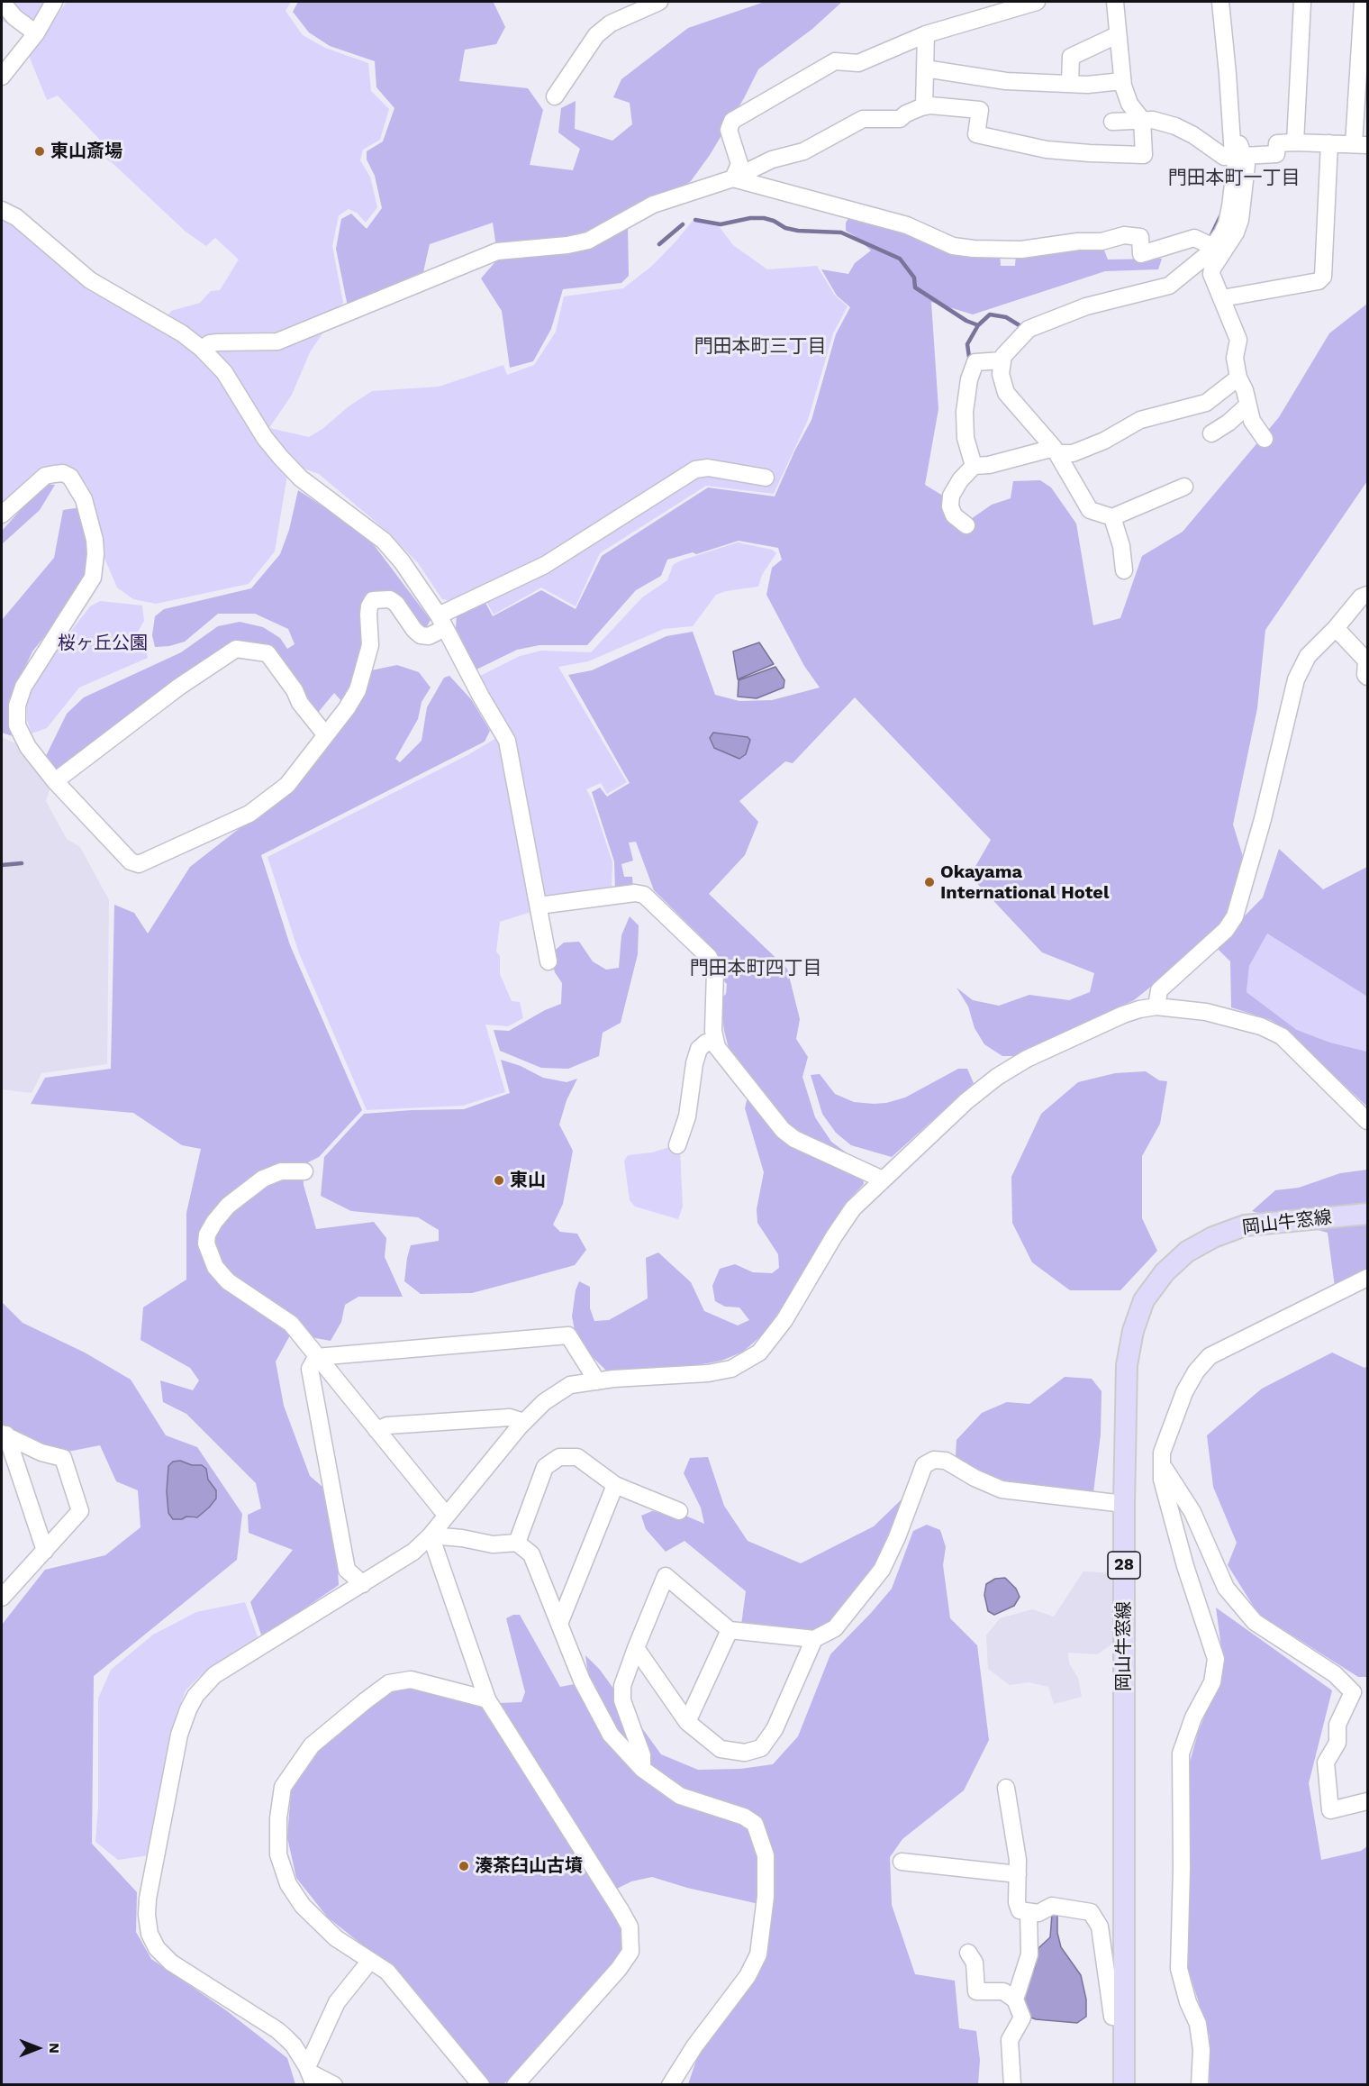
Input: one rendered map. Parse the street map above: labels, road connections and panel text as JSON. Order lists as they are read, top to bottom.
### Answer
{
  "streets": {
    "main road": ["岡山牛窓線", "28"]
  },
  "districts": ["門田本町一丁目", "門田本町三丁目", "門田本町四丁目"],
  "parks": ["桜ヶ丘公園"],
  "places": [
    "東山斎場",
    "Okayama International Hotel",
    "東山",
    "湊茶臼山古墳"
  ],
  "north": "right"
}
